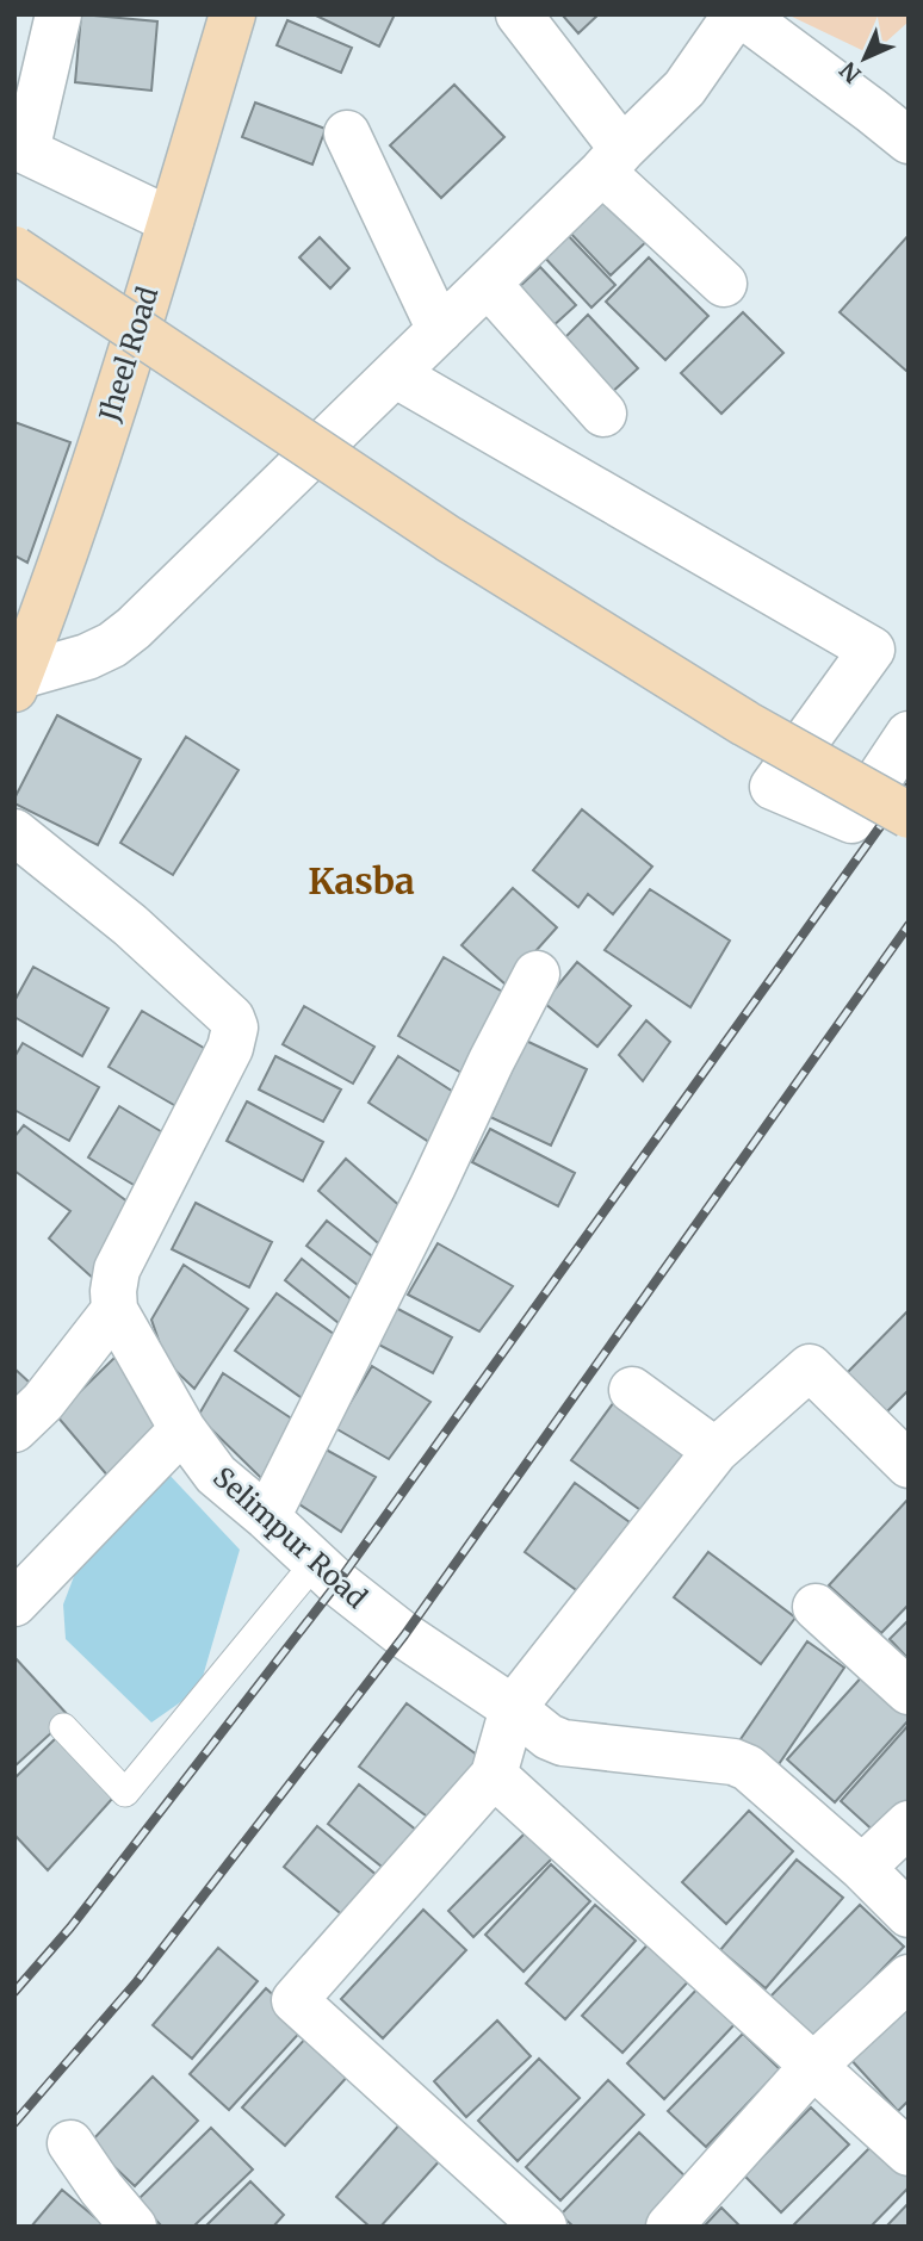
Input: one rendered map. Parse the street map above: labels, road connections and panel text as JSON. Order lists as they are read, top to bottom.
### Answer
{
  "streets": {
    "main road": ["Jheel Road"],
    "street": ["Selimpur Road"]
  },
  "districts": ["Kasba"],
  "north": "bottom left"
}
